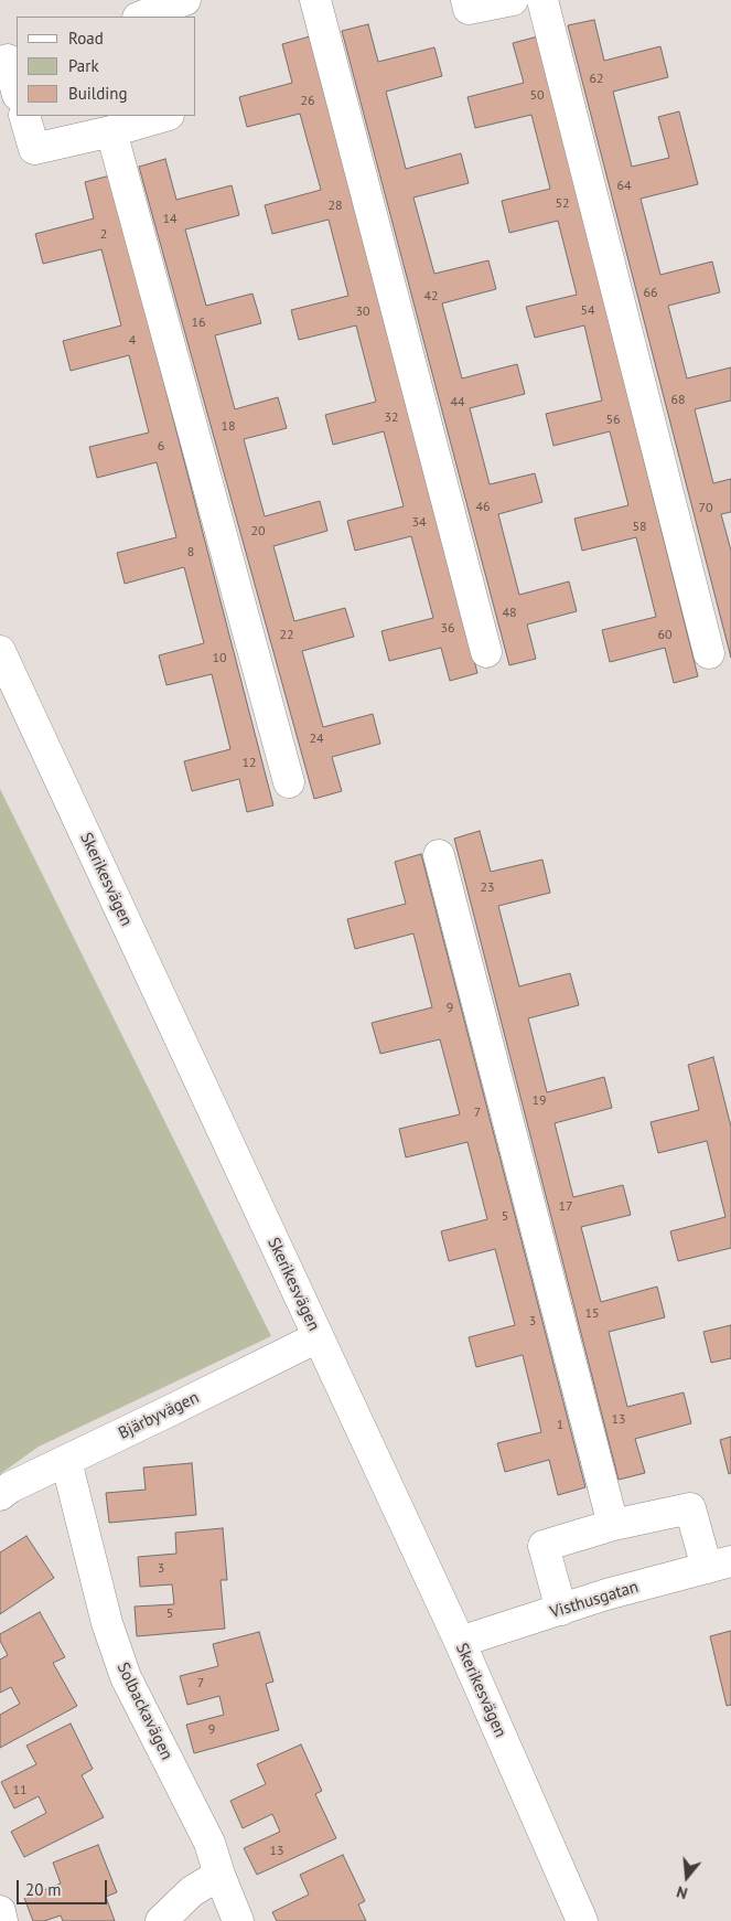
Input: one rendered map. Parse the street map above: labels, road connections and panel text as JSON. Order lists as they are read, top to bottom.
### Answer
{
  "streets": {
    "street": [
      "Skerikesvägen",
      "Bjärbyvägen",
      "Visthusgatan",
      "Solbackavägen"
    ]
  },
  "crossings": [
    ["Skerikesvägen", "Bjärbyvägen"],
    ["Skerikesvägen", "Visthusgatan"],
    ["Bjärbyvägen", "Solbackavägen"]
  ],
  "house_numbers": [
    "62",
    "50",
    "26",
    "64",
    "52",
    "28",
    "14",
    "2",
    "66",
    "42",
    "54",
    "30",
    "16",
    "4",
    "68",
    "44",
    "32",
    "56",
    "18",
    "6",
    "46",
    "70",
    "34",
    "58",
    "20",
    "8",
    "48",
    "36",
    "22",
    "60",
    "10",
    "24",
    "12",
    "23",
    "9",
    "19",
    "7",
    "17",
    "5",
    "15",
    "3",
    "13",
    "1",
    "3",
    "5",
    "7",
    "9",
    "11",
    "13"
  ],
  "legend": ["Road", "Park", "Building"],
  "scale_bar": "20 m",
  "north": "bottom"
}
